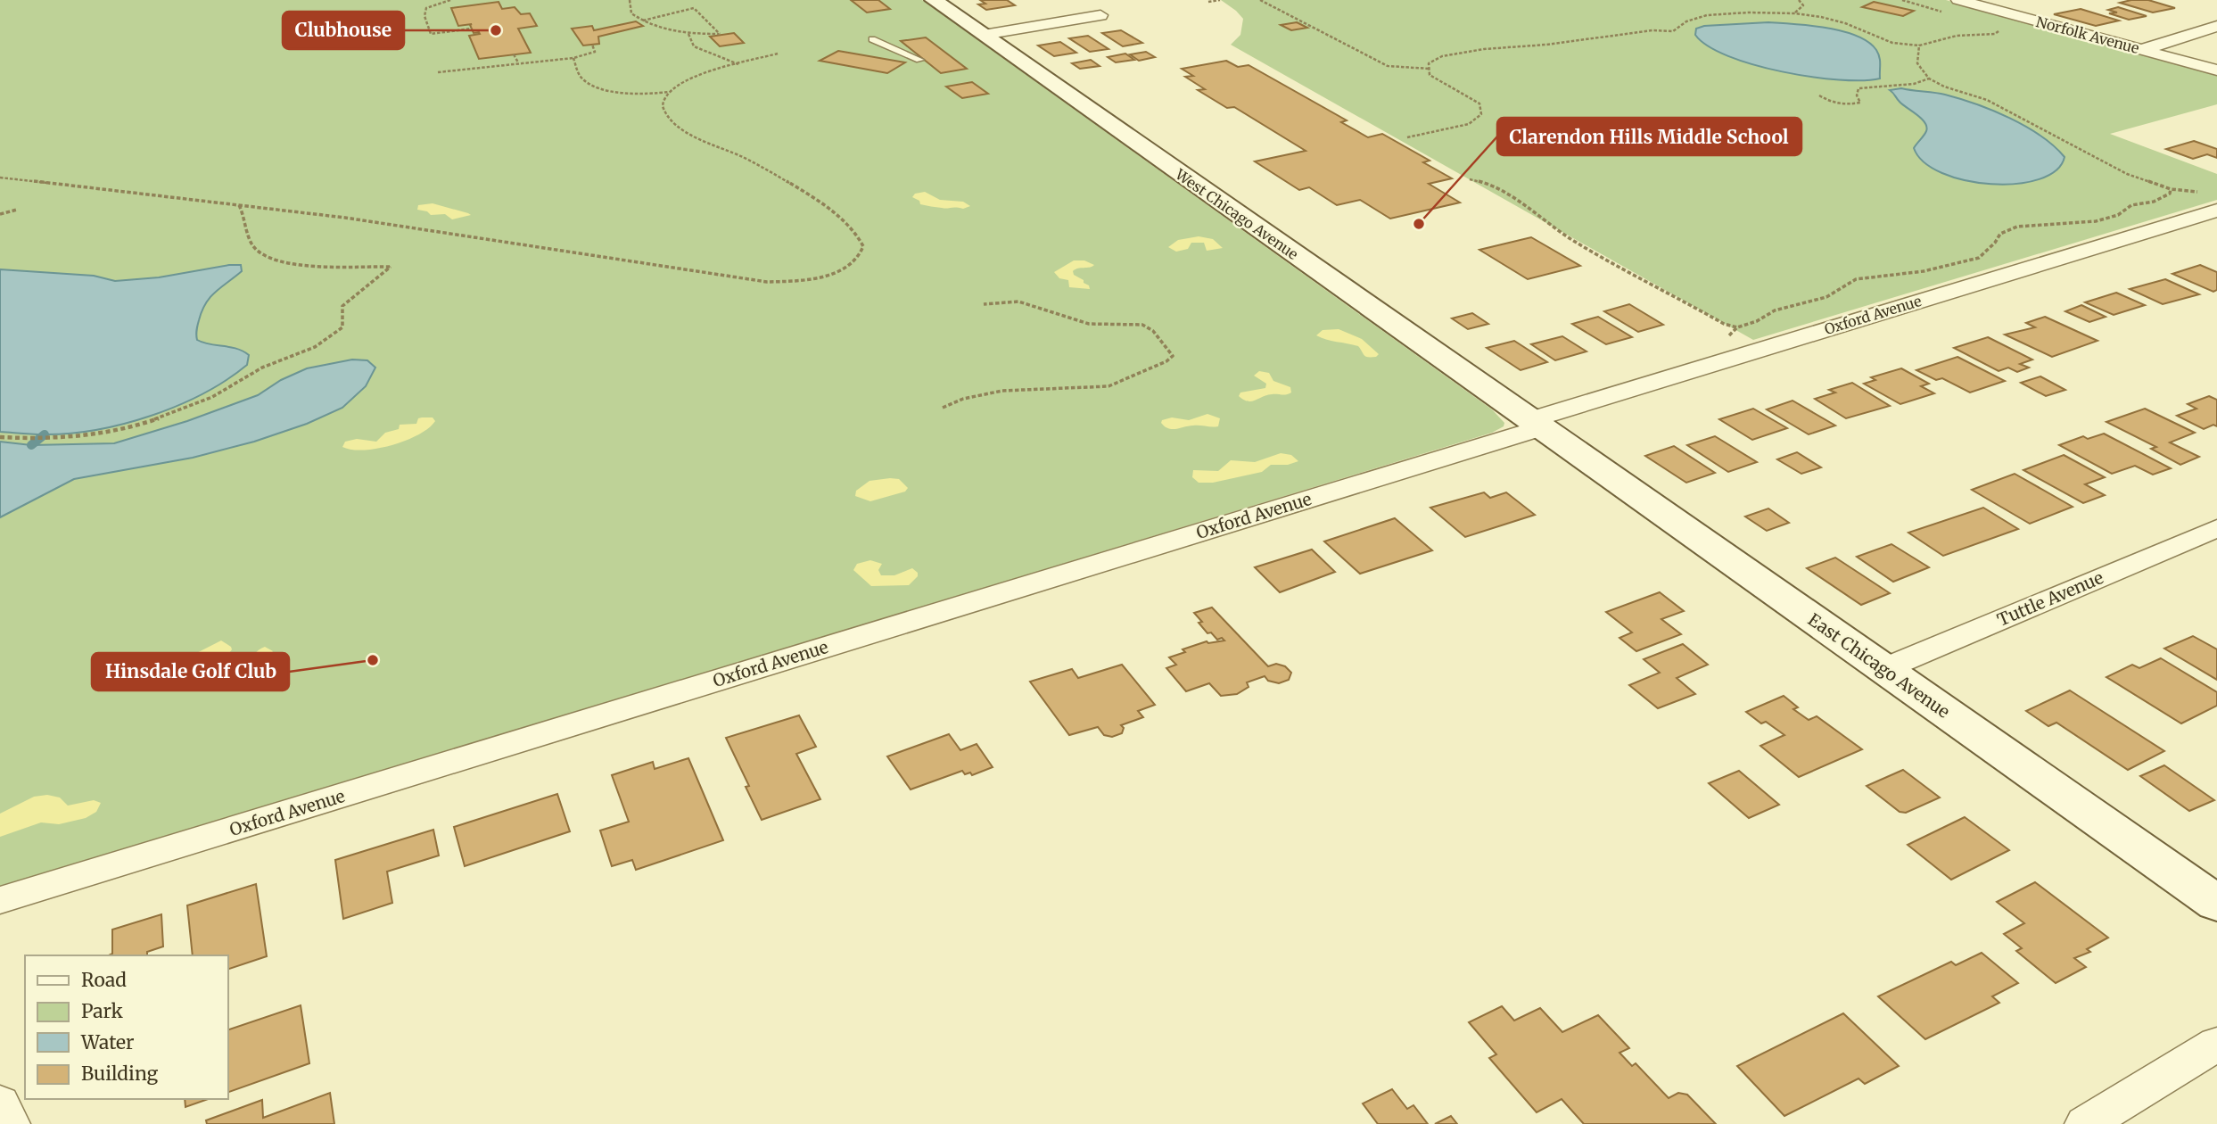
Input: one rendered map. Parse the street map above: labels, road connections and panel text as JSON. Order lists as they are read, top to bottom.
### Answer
{
  "streets": {
    "main road": ["West Chicago Avenue", "East Chicago Avenue"],
    "street": ["Norfolk Avenue", "Oxford Avenue", "Tuttle Avenue"]
  },
  "crossings": [
    ["West Chicago Avenue", "Oxford Avenue"],
    ["West Chicago Avenue", "East Chicago Avenue"],
    ["Oxford Avenue", "East Chicago Avenue"],
    ["Tuttle Avenue", "East Chicago Avenue"]
  ],
  "places": ["Clubhouse", "Clarendon Hills Middle School", "Hinsdale Golf Club"],
  "legend": [
    "Road",
    "Park",
    "Water",
    "Building"
  ]
}
